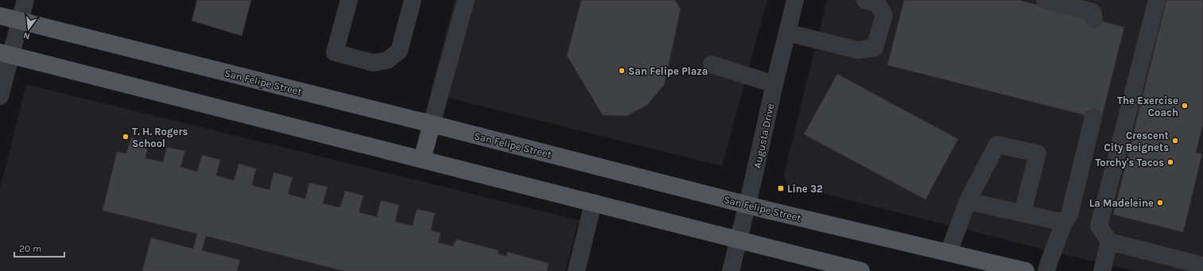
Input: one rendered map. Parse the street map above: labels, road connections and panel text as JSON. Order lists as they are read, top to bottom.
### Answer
{
  "streets": {
    "main road": ["San Felipe Street"],
    "street": ["Augusta Drive"]
  },
  "crossings": [
    ["San Felipe Street", "Augusta Drive"]
  ],
  "places": {
    "other": [
      "San Felipe Plaza",
      "The Exercise Coach",
      "T. H. Rogers School",
      "Crescent City Beignets",
      "Torchy's Tacos",
      "La Madeleine"
    ],
    "transit": ["Line 32"]
  },
  "scale_bar": "20 m",
  "north": "bottom"
}
